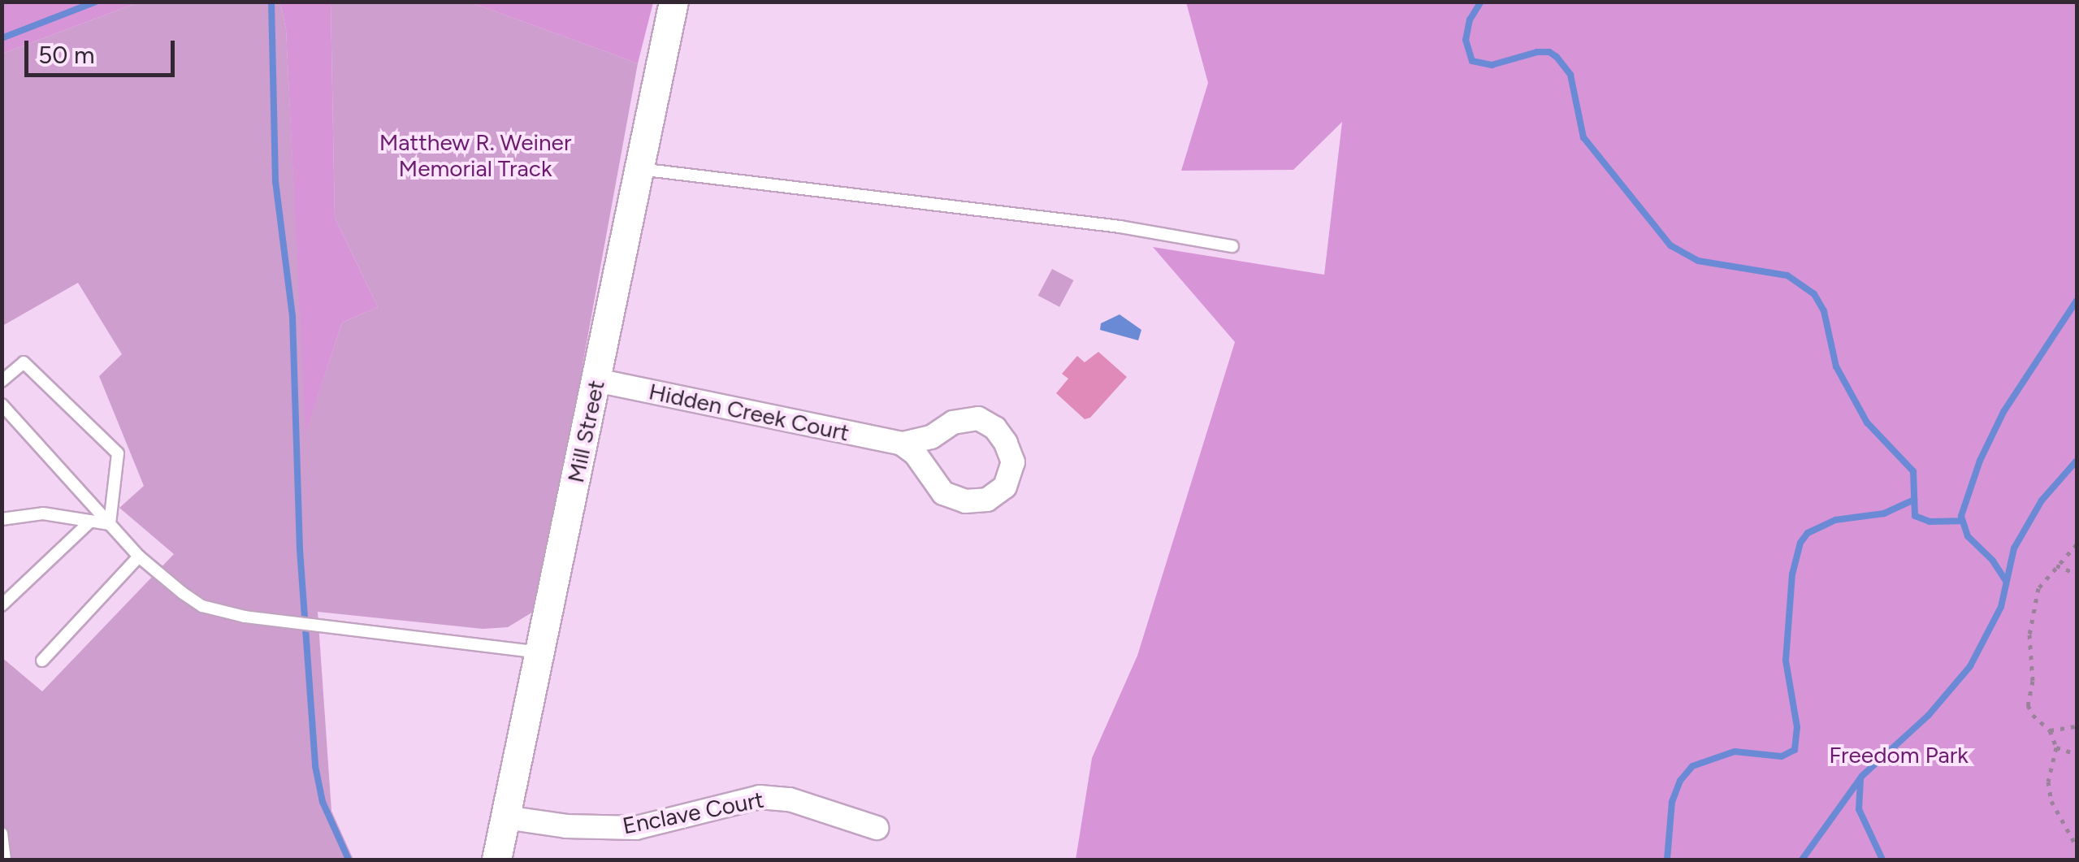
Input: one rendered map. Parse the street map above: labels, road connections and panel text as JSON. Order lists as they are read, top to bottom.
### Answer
{
  "streets": {
    "street": ["Hidden Creek Court", "Mill Street", "Enclave Court"]
  },
  "crossings": [
    ["Hidden Creek Court", "Mill Street"],
    ["Mill Street", "Enclave Court"]
  ],
  "parks": ["Matthew R. Weiner Memorial Track", "Freedom Park"],
  "scale_bar": "50 m"
}
